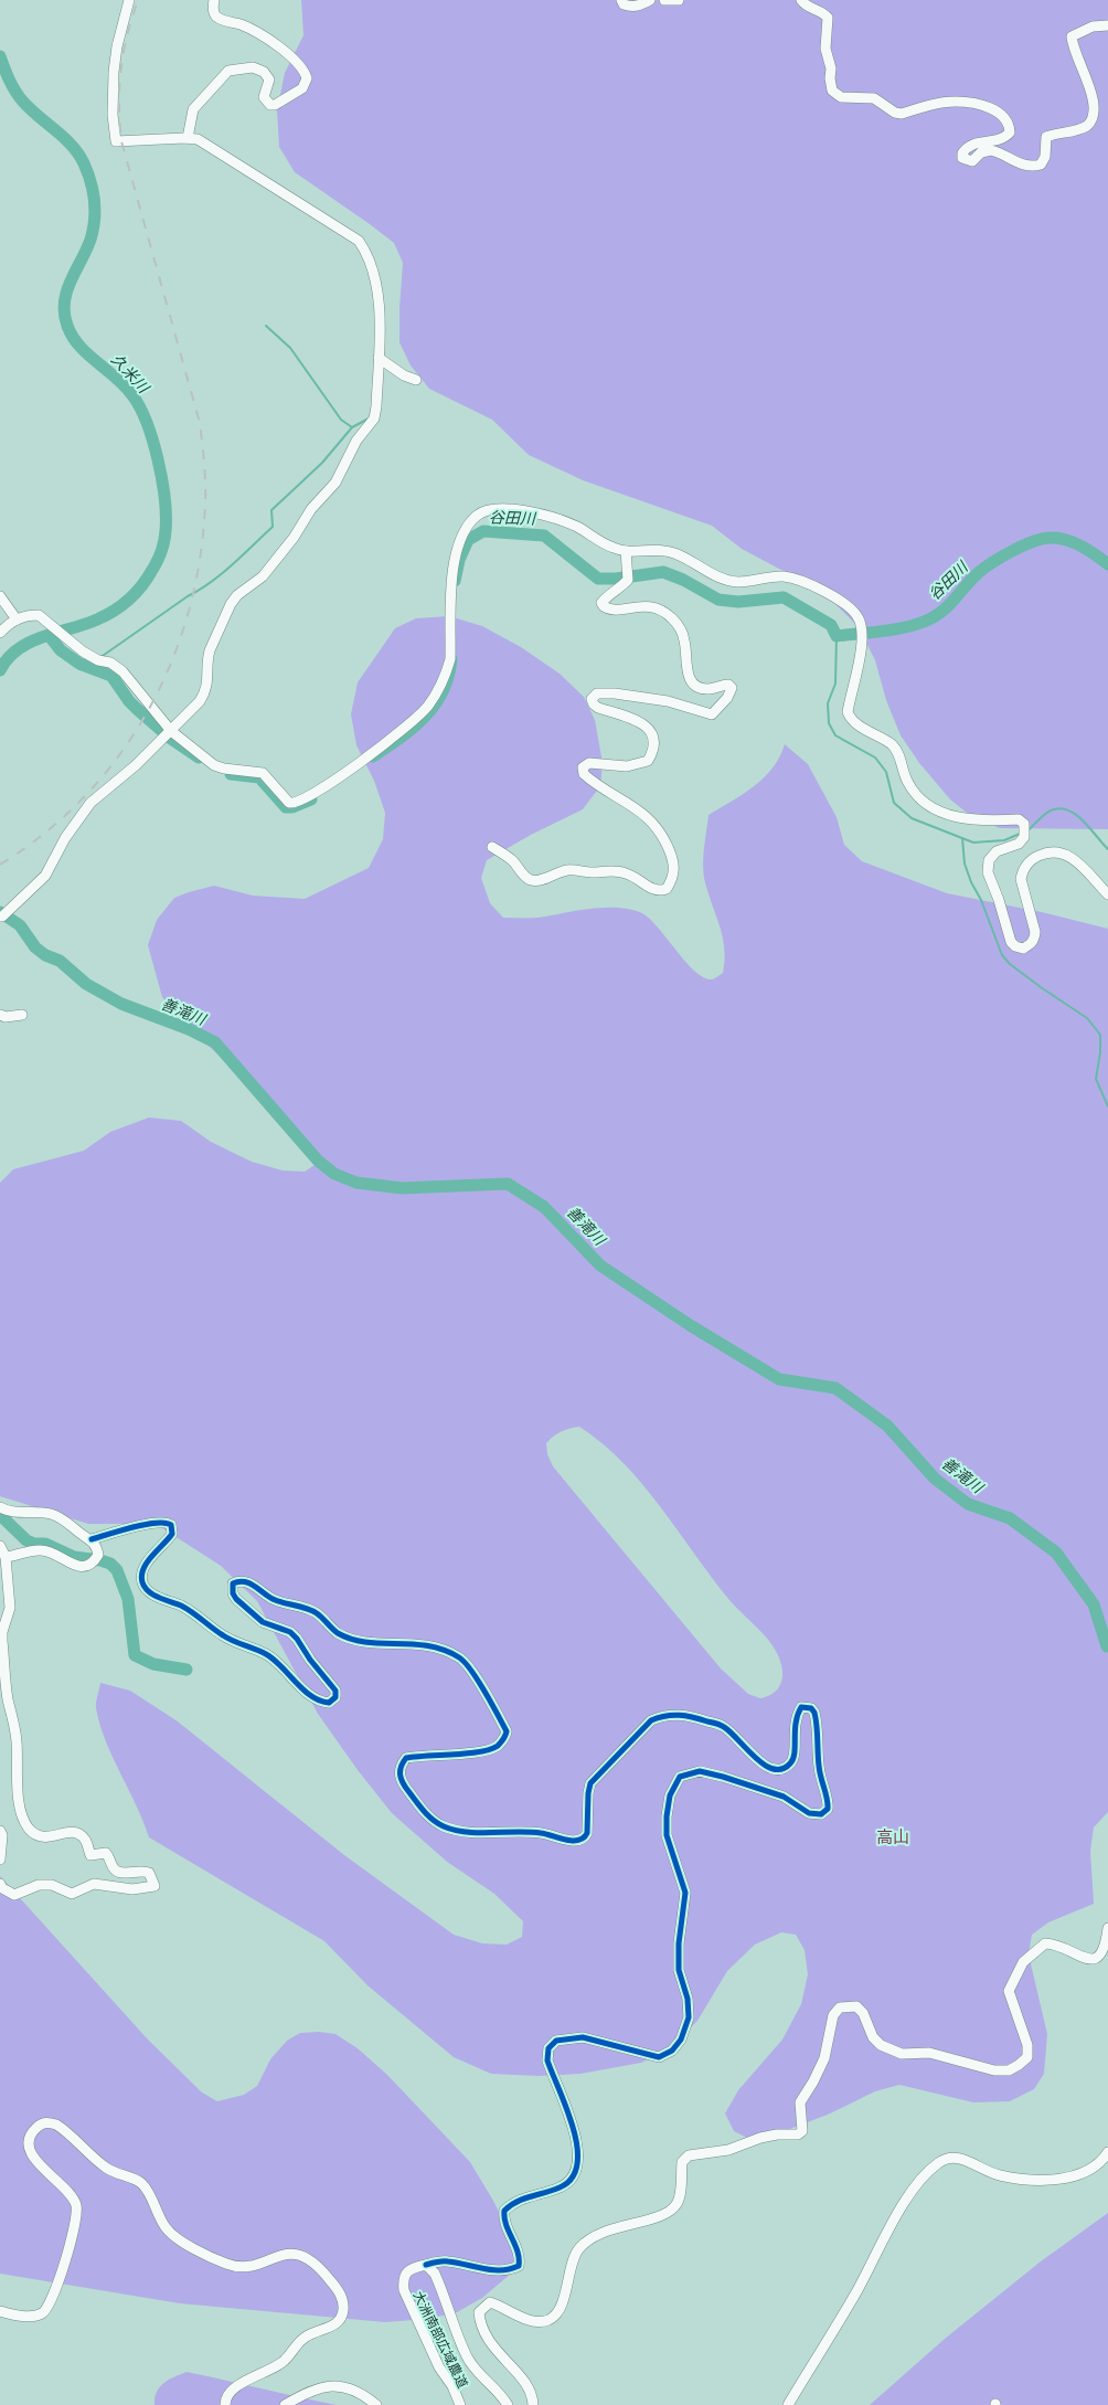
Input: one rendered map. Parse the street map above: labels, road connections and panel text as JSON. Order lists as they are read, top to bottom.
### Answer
{
  "streets": {
    "street": ["大洲南部広域農道"]
  },
  "districts": ["高山"],
  "water": ["久米川", "谷田川", "善滝川"]
}
